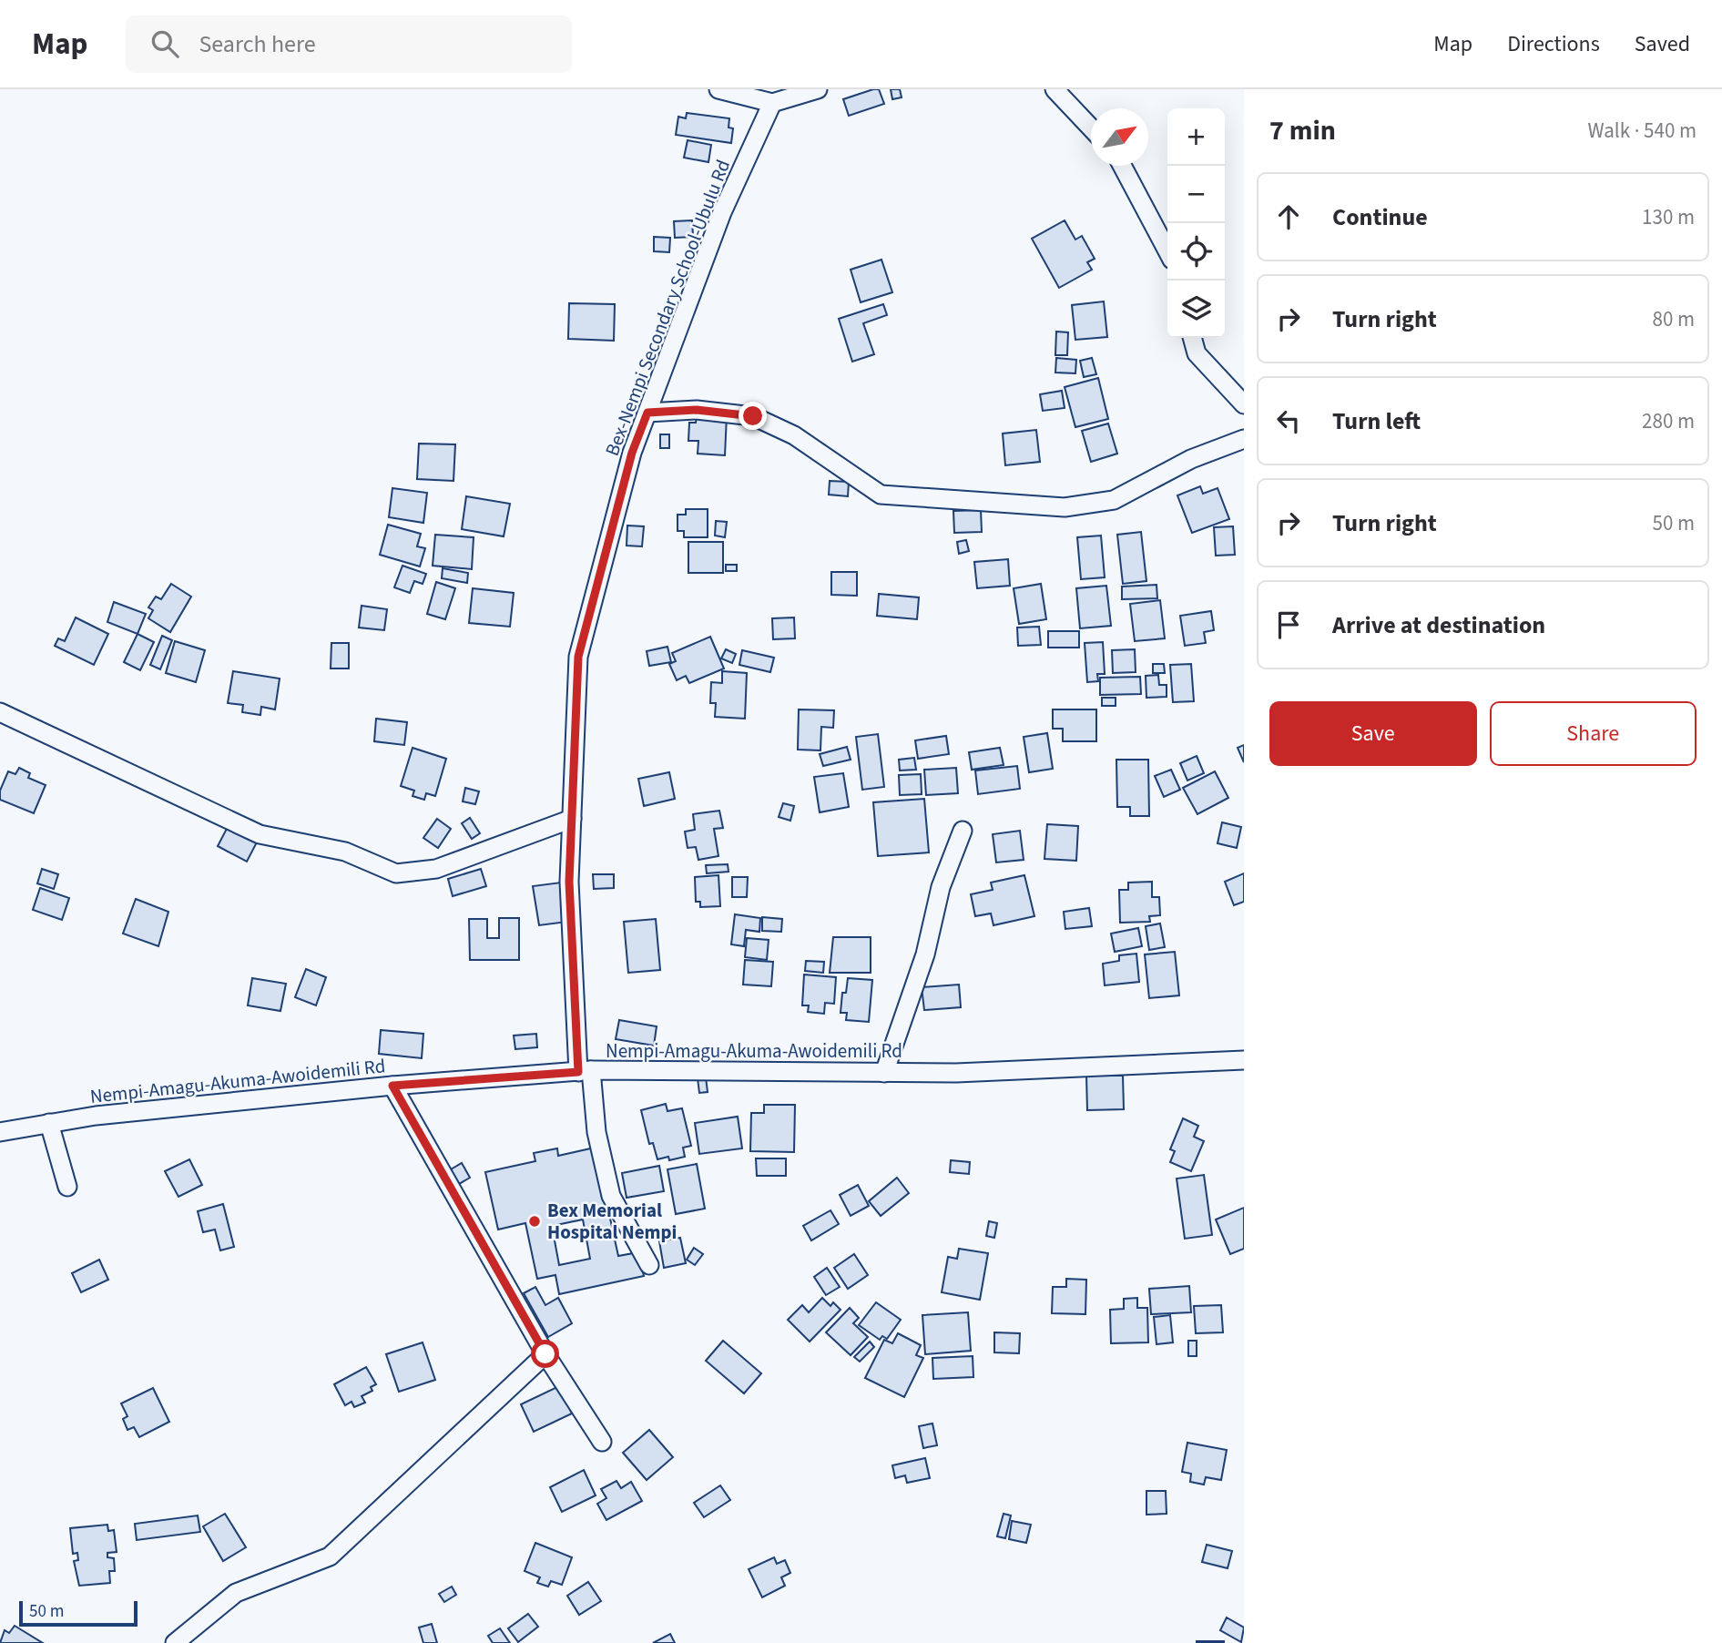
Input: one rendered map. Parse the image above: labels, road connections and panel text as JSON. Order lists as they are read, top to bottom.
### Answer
{
  "streets": {
    "street": ["Bex-Nempi Secondary School-Ubulu Rd", "Nempi-Amagu-Akuma-Awoidemili Rd"]
  },
  "crossings": [
    ["Bex-Nempi Secondary School-Ubulu Rd", "Nempi-Amagu-Akuma-Awoidemili Rd"]
  ],
  "places": ["Bex Memorial Hospital Nempi"],
  "scale_bar": "50 m",
  "north": "top right",
  "page": {
    "header": "Map",
    "search": "Search here",
    "nav": ["Map", "Directions", "Saved"],
    "heading": ["7 min", "Walk · 540 m"],
    "map_buttons": ["+", "−"],
    "list": [
      ["Continue", "130 m"],
      ["Turn right", "80 m"],
      ["Turn left", "280 m"],
      ["Turn right", "50 m"],
      "Arrive at destination"
    ],
    "buttons": ["Save", "Share"],
    "scale": "50 m"
  }
}
